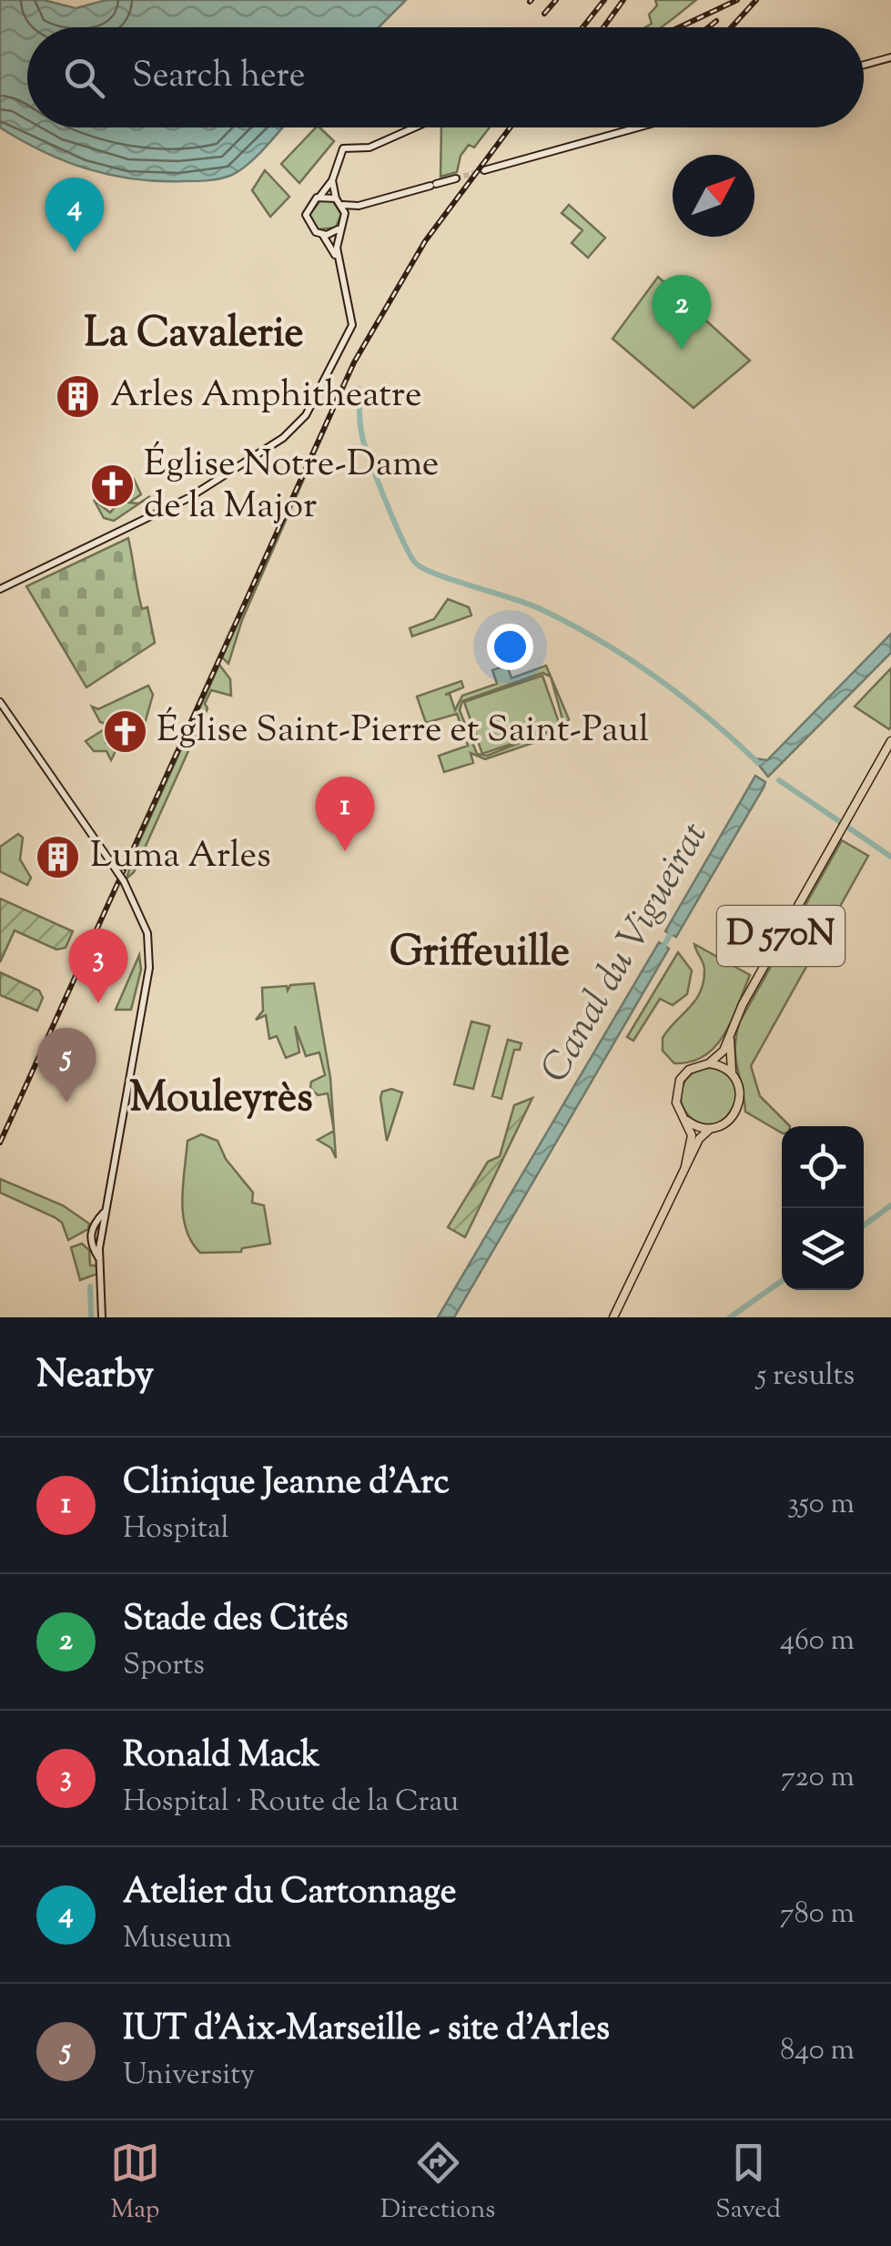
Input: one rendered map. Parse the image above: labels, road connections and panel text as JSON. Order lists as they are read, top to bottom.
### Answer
{
  "streets": {
    "main road": ["D 570N"]
  },
  "districts": ["La Cavalerie", "Griffeuille", "Mouleyrès"],
  "water": ["Canal du Vigueirat"],
  "places": {
    "building": ["Arles Amphitheatre", "Luma Arles"],
    "church": ["Église Notre-Dame de la Major", "Église Saint-Pierre et Saint-Paul"]
  },
  "north": "top right",
  "page": {
    "search": "Search here",
    "pins": [
      "4",
      "2",
      "1",
      "3",
      "5"
    ],
    "heading": ["Nearby", "5 results"],
    "list": [
      {
        "mark": "1",
        "name": "Clinique Jeanne d'Arc",
        "note": "Hospital",
        "value": "350 m"
      },
      {
        "mark": "2",
        "name": "Stade des Cités",
        "note": "Sports",
        "value": "460 m"
      },
      {
        "mark": "3",
        "name": "Ronald Mack",
        "note": "Hospital · Route de la Crau",
        "value": "720 m"
      },
      {
        "mark": "4",
        "name": "Atelier du Cartonnage",
        "note": "Museum",
        "value": "780 m"
      },
      {
        "mark": "5",
        "name": "IUT d'Aix-Marseille - site d'Arles",
        "note": "University",
        "value": "840 m"
      }
    ],
    "nav": ["Map", "Directions", "Saved"]
  }
}
